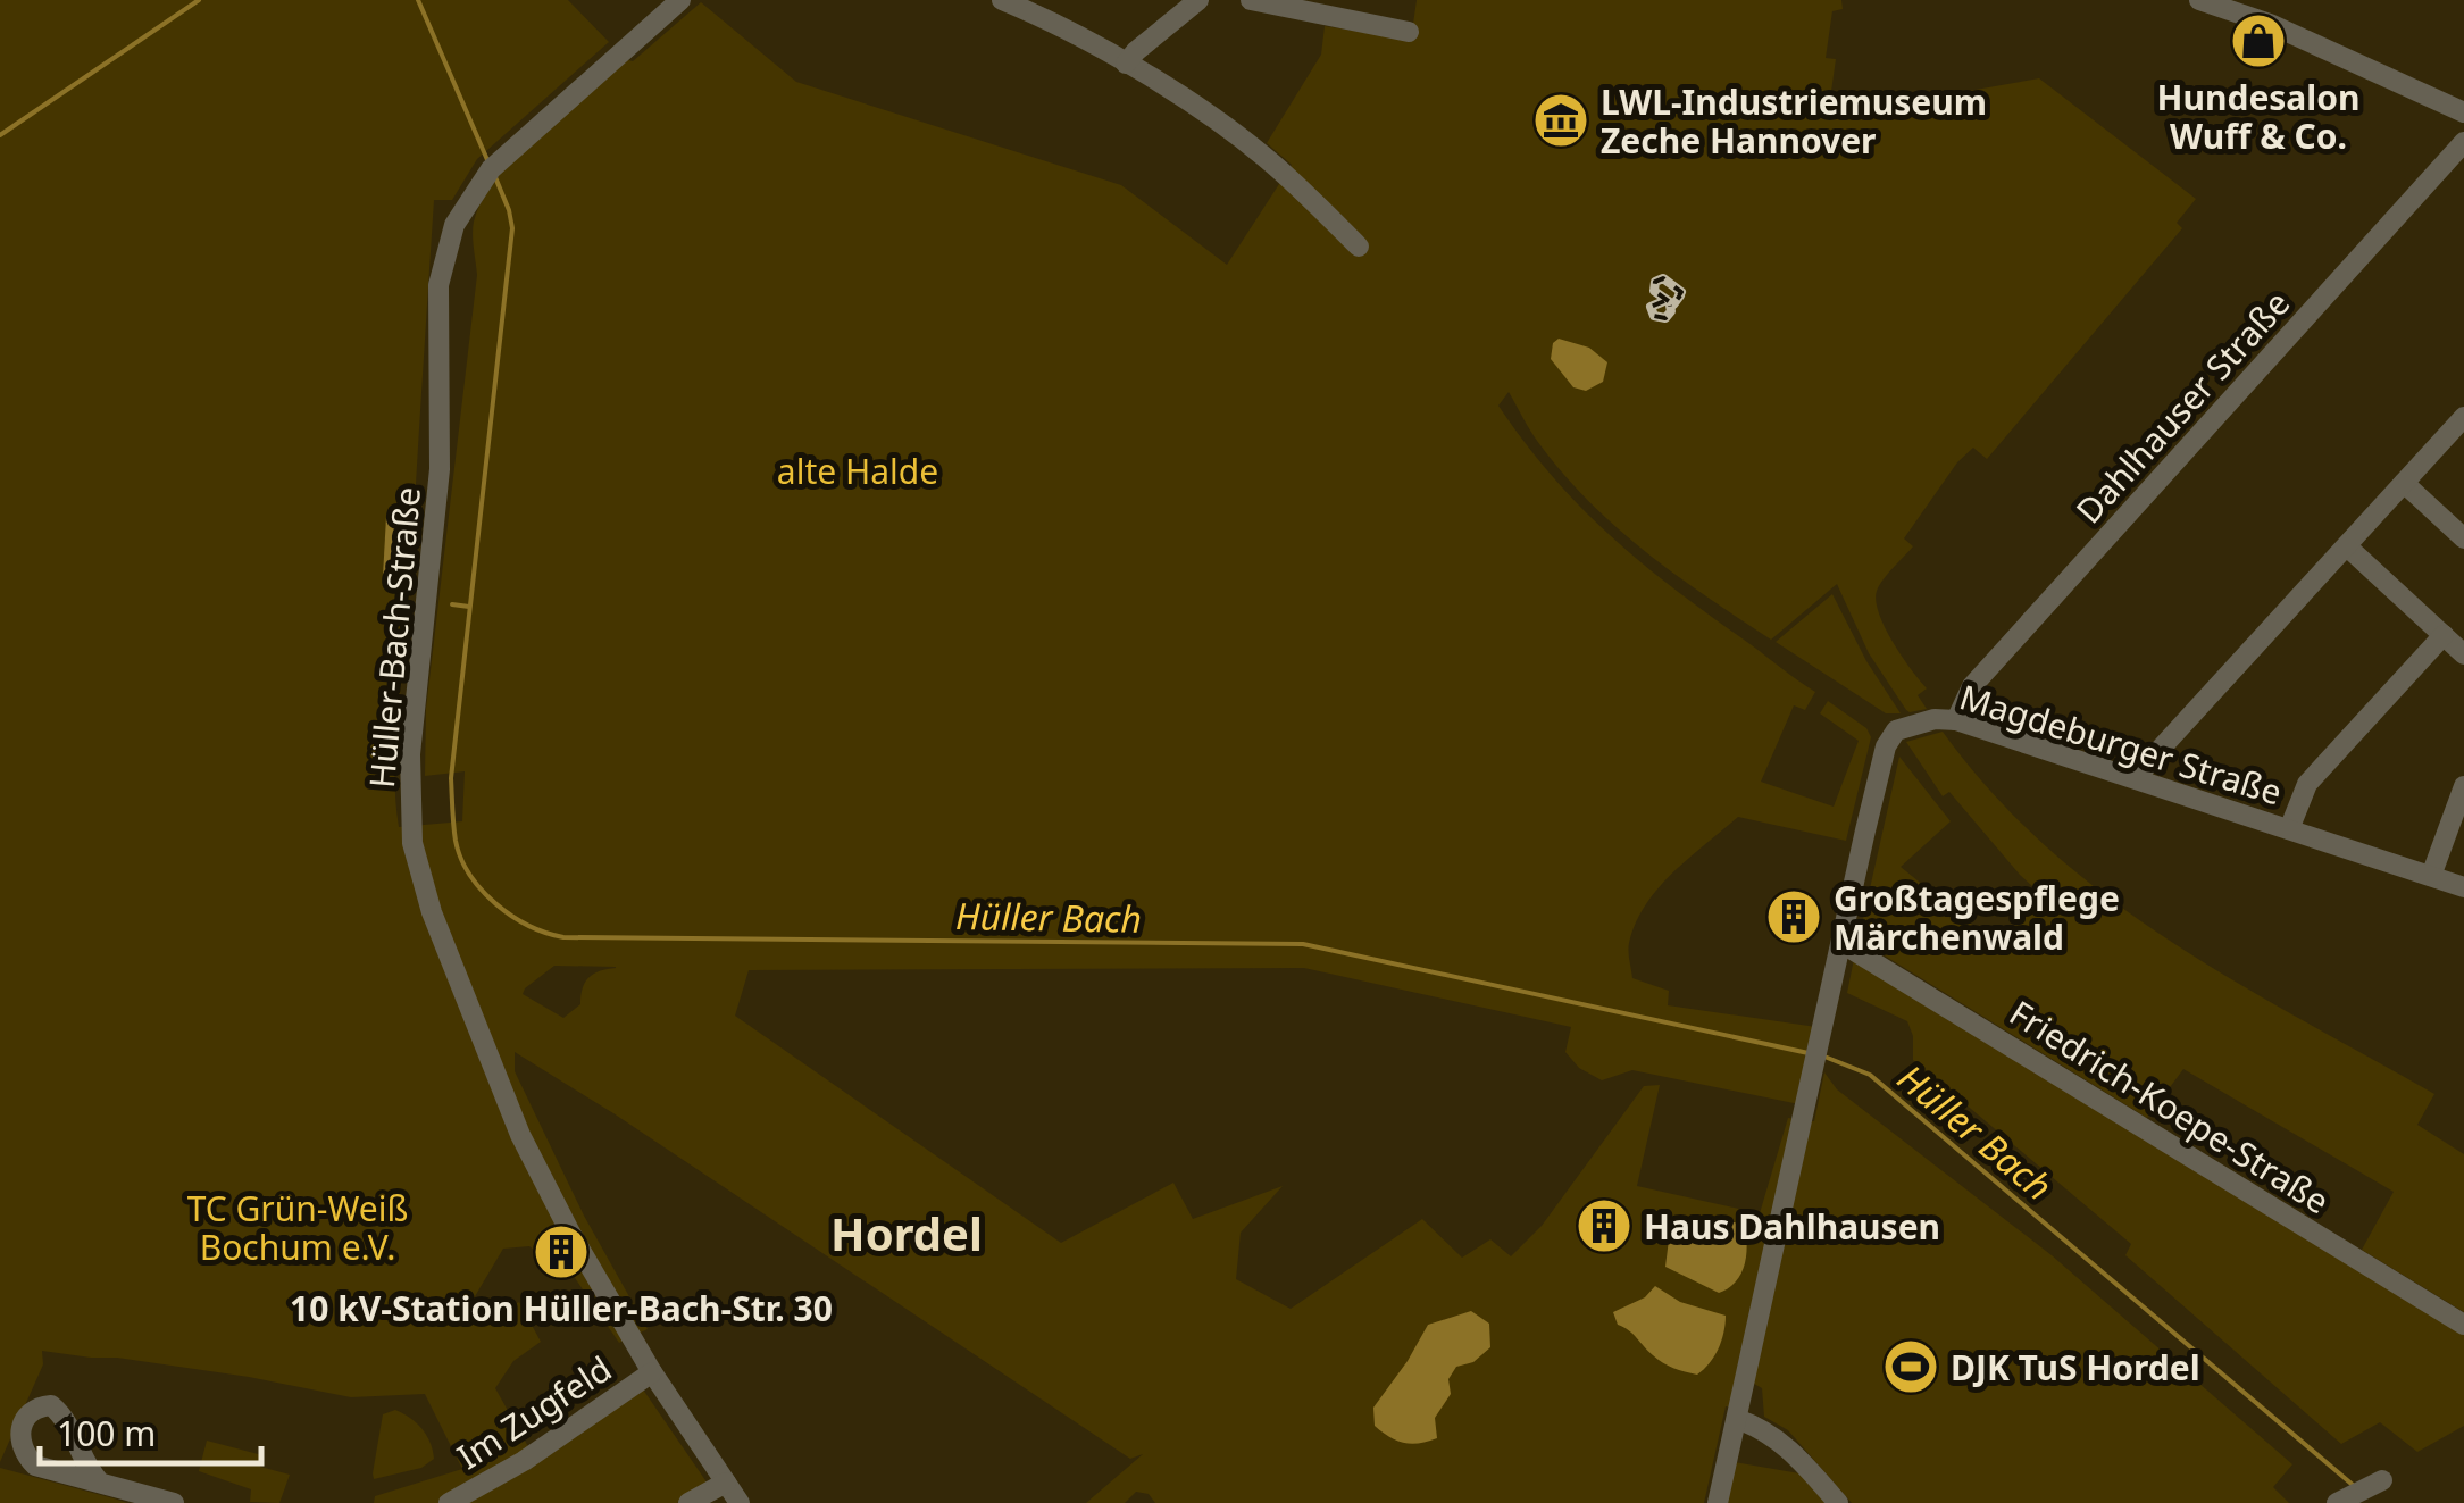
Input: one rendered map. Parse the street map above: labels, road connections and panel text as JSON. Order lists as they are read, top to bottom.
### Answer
{
  "streets": {
    "street": [
      "Dahlhauser Straße",
      "Hüller-Bach-Straße",
      "Magdeburger Straße",
      "Friedrich-Koepe-Straße",
      "Im Zugfeld"
    ]
  },
  "crossings": [
    ["Dahlhauser Straße", "Magdeburger Straße"],
    ["Hüller-Bach-Straße", "Im Zugfeld"]
  ],
  "districts": ["Hordel"],
  "water": ["Hüller Bach"],
  "parks": ["alte Halde", "TC Grün-Weiß Bochum e.V."],
  "places": {
    "shop": ["Hundesalon Wuff & Co."],
    "museum": ["LWL-Industriemuseum Zeche Hannover"],
    "building": ["Großtagespflege Märchenwald", "Haus Dahlhausen", "10 kV-Station Hüller-Bach-Str. 30"],
    "sports": ["DJK TuS Hordel"]
  },
  "scale_bar": "100 m"
}
